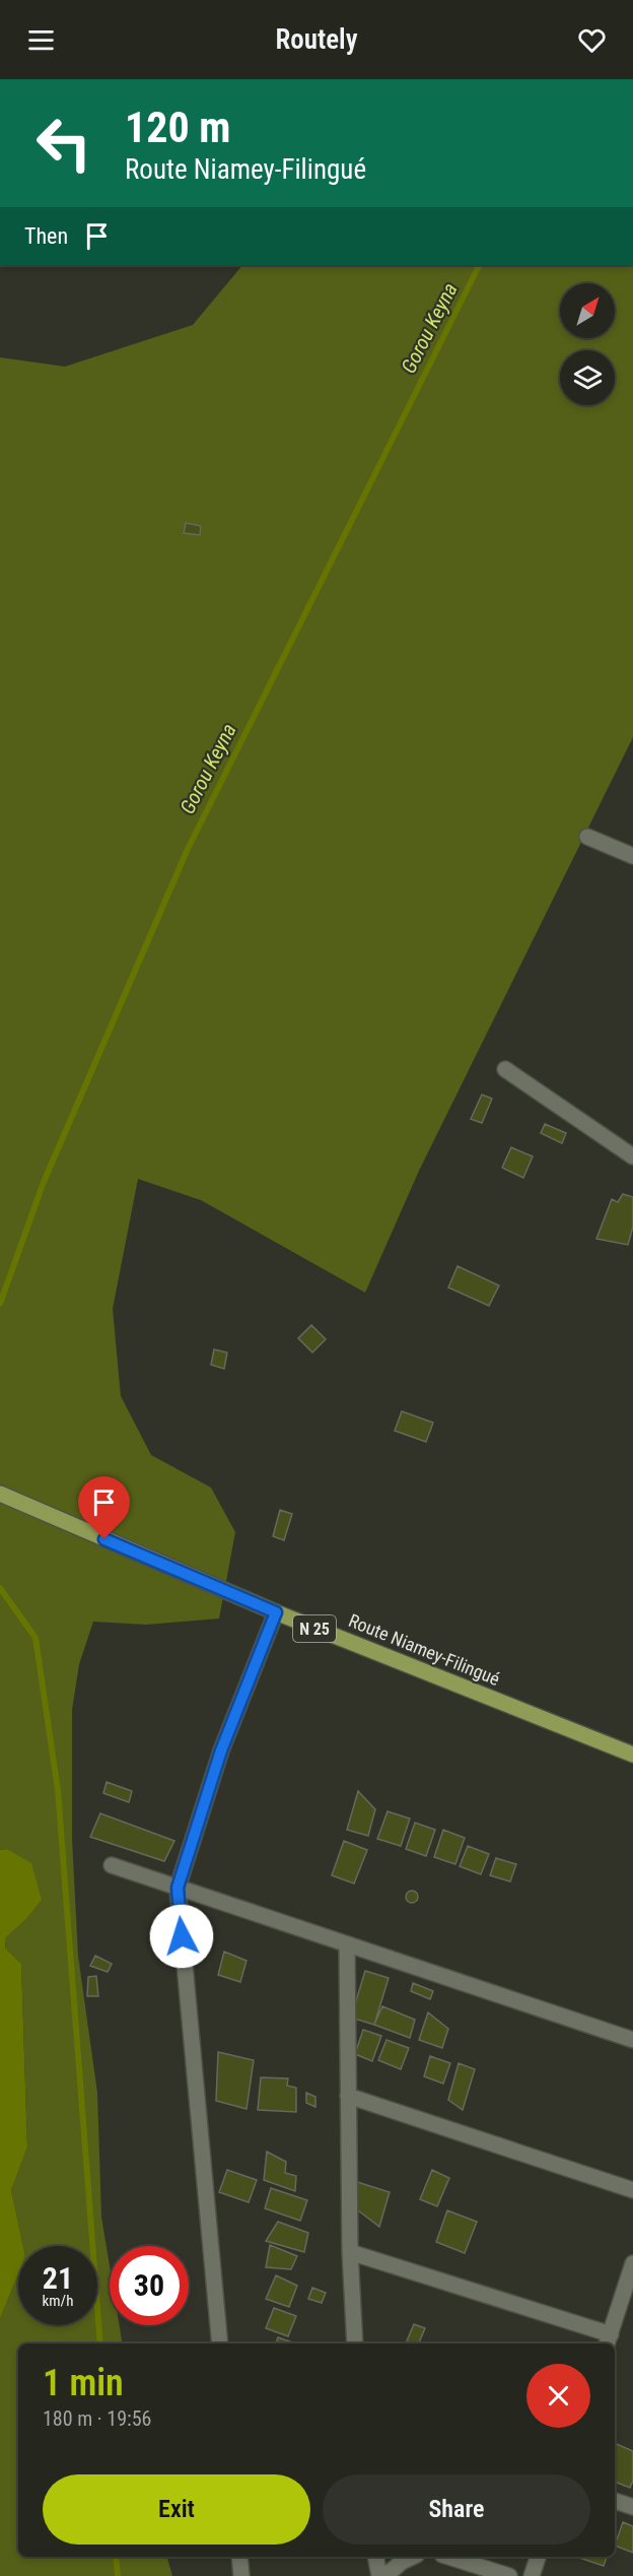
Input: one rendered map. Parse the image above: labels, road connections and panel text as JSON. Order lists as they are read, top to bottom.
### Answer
{
  "streets": {
    "main road": ["N 25", "Route Niamey-Filingué"]
  },
  "water": ["Gorou Keyna"],
  "north": "top right",
  "page": {
    "header": "Routely",
    "turn": ["120 m", "Route Niamey-Filingué"],
    "then": "Then",
    "speed": "21 km/h",
    "limit": "30",
    "heading": ["1 min", "180 m · 19:56"],
    "buttons": ["Exit", "Share"]
  }
}
